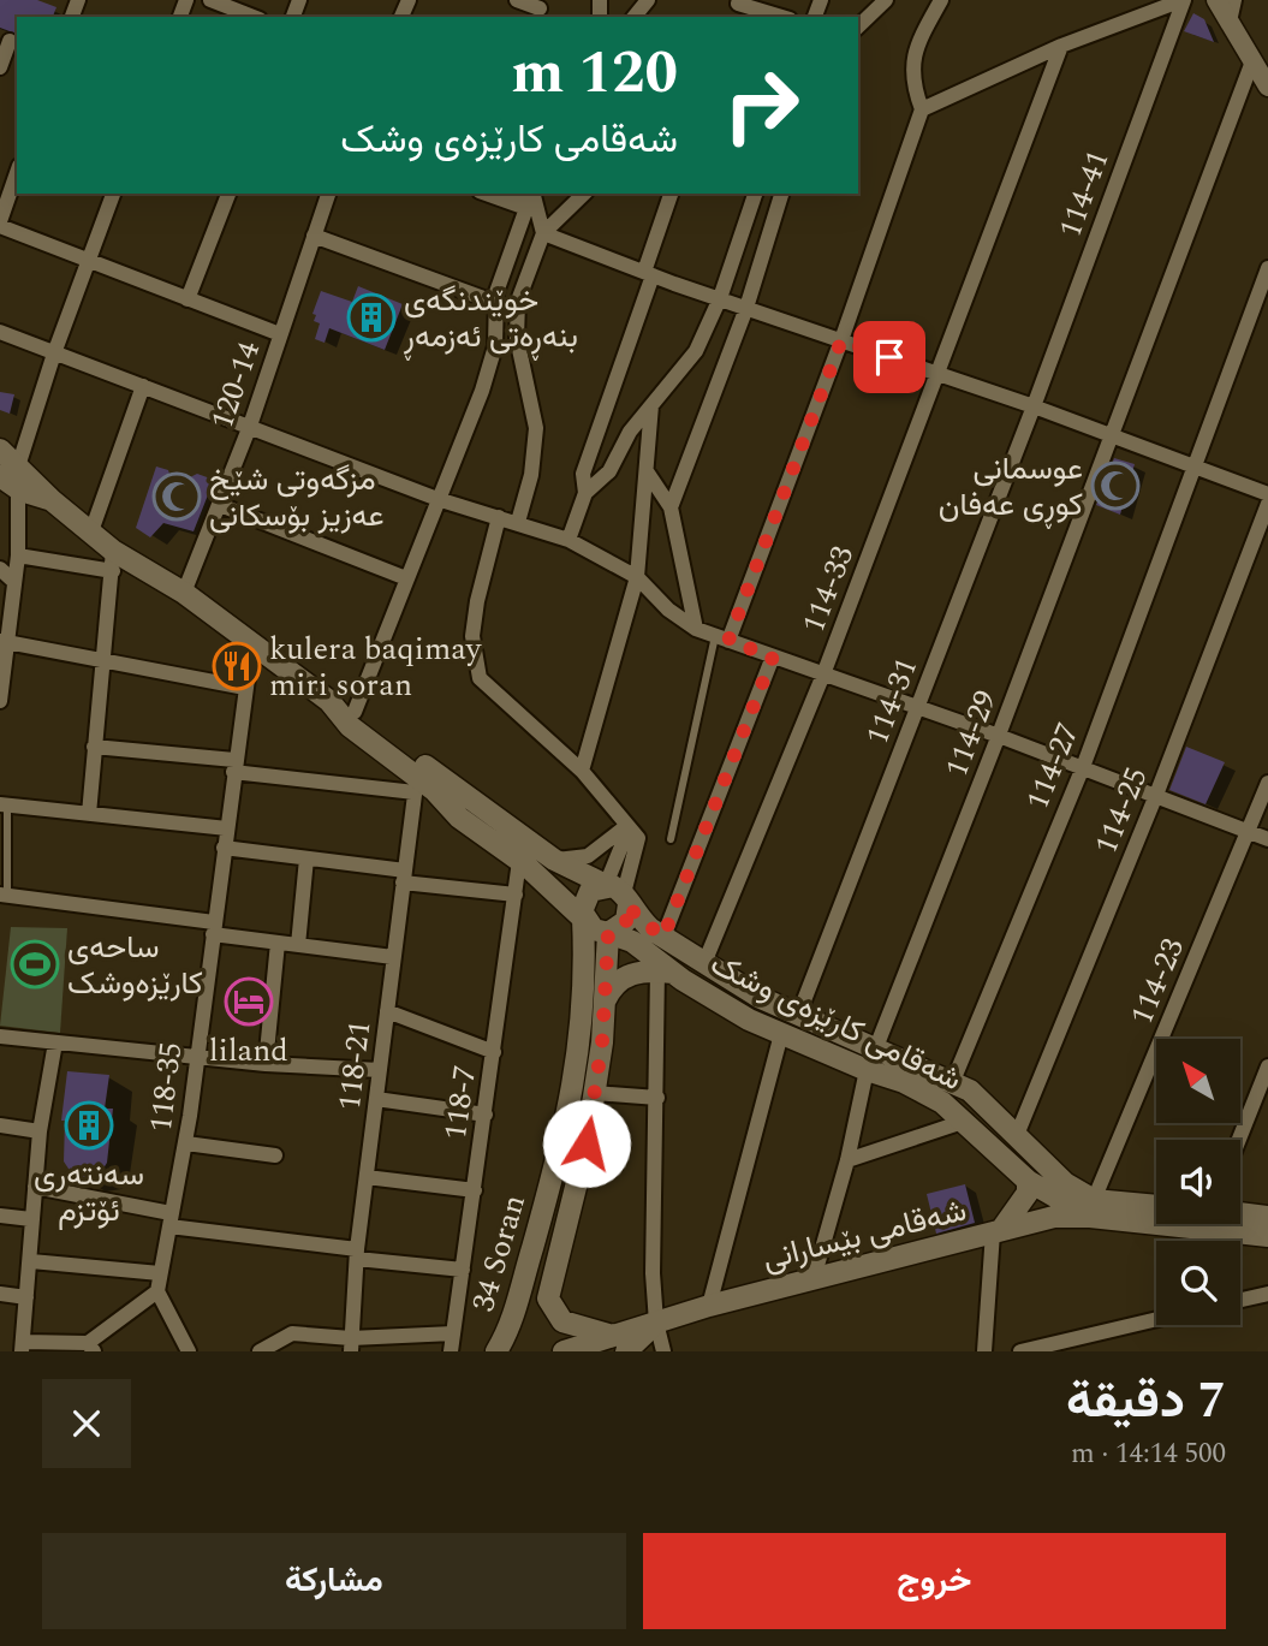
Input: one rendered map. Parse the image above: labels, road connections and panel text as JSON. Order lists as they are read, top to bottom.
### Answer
{
  "streets": {
    "main road": ["شەقامی کارێزەی وشک", "شەقامی بێسارانی", "34 Soran"],
    "street": [
      "114-41",
      "120-14",
      "114-33",
      "114-31",
      "114-29",
      "114-27",
      "114-25",
      "114-23",
      "118-21",
      "118-35",
      "118-7"
    ]
  },
  "crossings": [
    ["114-41", "114-31"],
    ["120-14", "شەقامی کارێزەی وشک"],
    ["114-33", "شەقامی کارێزەی وشک"],
    ["114-31", "شەقامی کارێزەی وشک"],
    ["114-29", "شەقامی کارێزەی وشک"],
    ["114-27", "شەقامی کارێزەی وشک"],
    ["114-25", "شەقامی کارێزەی وشک"],
    ["114-23", "شەقامی کارێزەی وشک"],
    ["114-23", "شەقامی بێسارانی"],
    ["شەقامی کارێزەی وشک", "118-35"],
    ["شەقامی کارێزەی وشک", "118-7"],
    ["شەقامی کارێزەی وشک", "شەقامی بێسارانی"],
    ["شەقامی کارێزەی وشک", "34 Soran"],
    ["118-21", "118-35"],
    ["شەقامی بێسارانی", "34 Soran"]
  ],
  "places": {
    "building": ["خوێندنگەی بنەڕەتی ئەزمەڕ", "سەنتەری ئۆتزم"],
    "mosque": ["عوسمانی کوڕی عەفان", "مزگەوتی شێخ عەزیز بۆسکانی"],
    "restaurant": ["kulera baqimay miri soran"],
    "sports": ["ساحه‌ی کارێزه‌وشک"],
    "hotel": ["liland"]
  },
  "north": "top left",
  "page": {
    "turn": ["120 m", "شەقامی کارێزەی وشک"],
    "heading": ["7 دقيقة", "500 m · 14:14"],
    "buttons": ["خروج", "مشاركة"]
  }
}
